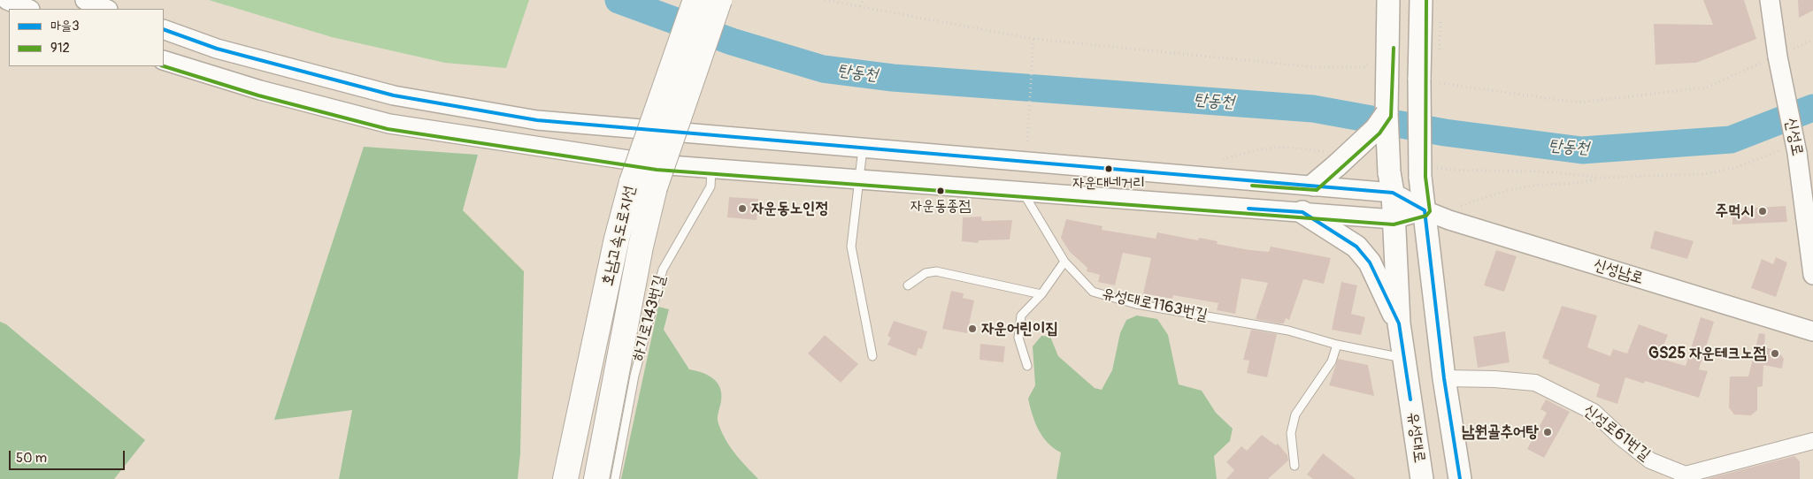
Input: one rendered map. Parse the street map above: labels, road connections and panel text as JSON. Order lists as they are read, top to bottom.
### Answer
{
  "streets": {
    "highway": ["호남고속도로지선"],
    "main road": ["유성대로"],
    "street": ["신성로", "신성남로", "신성로61번길"],
    "lane": ["유성대로1163번길", "하기로143번길"]
  },
  "crossings": [
    ["신성남로", "유성대로"],
    ["유성대로1163번길", "유성대로"]
  ],
  "water": ["탄동천"],
  "places": [
    "자운대네거리",
    "자운동종점",
    "자운동노인정",
    "주먹시",
    "자운어린이집",
    "GS25 자운테크노점",
    "남원골추어탕"
  ],
  "lines": ["transit line 912", "transit line 마을3"],
  "legend": ["마을3", "912"],
  "scale_bar": "50 m"
}
